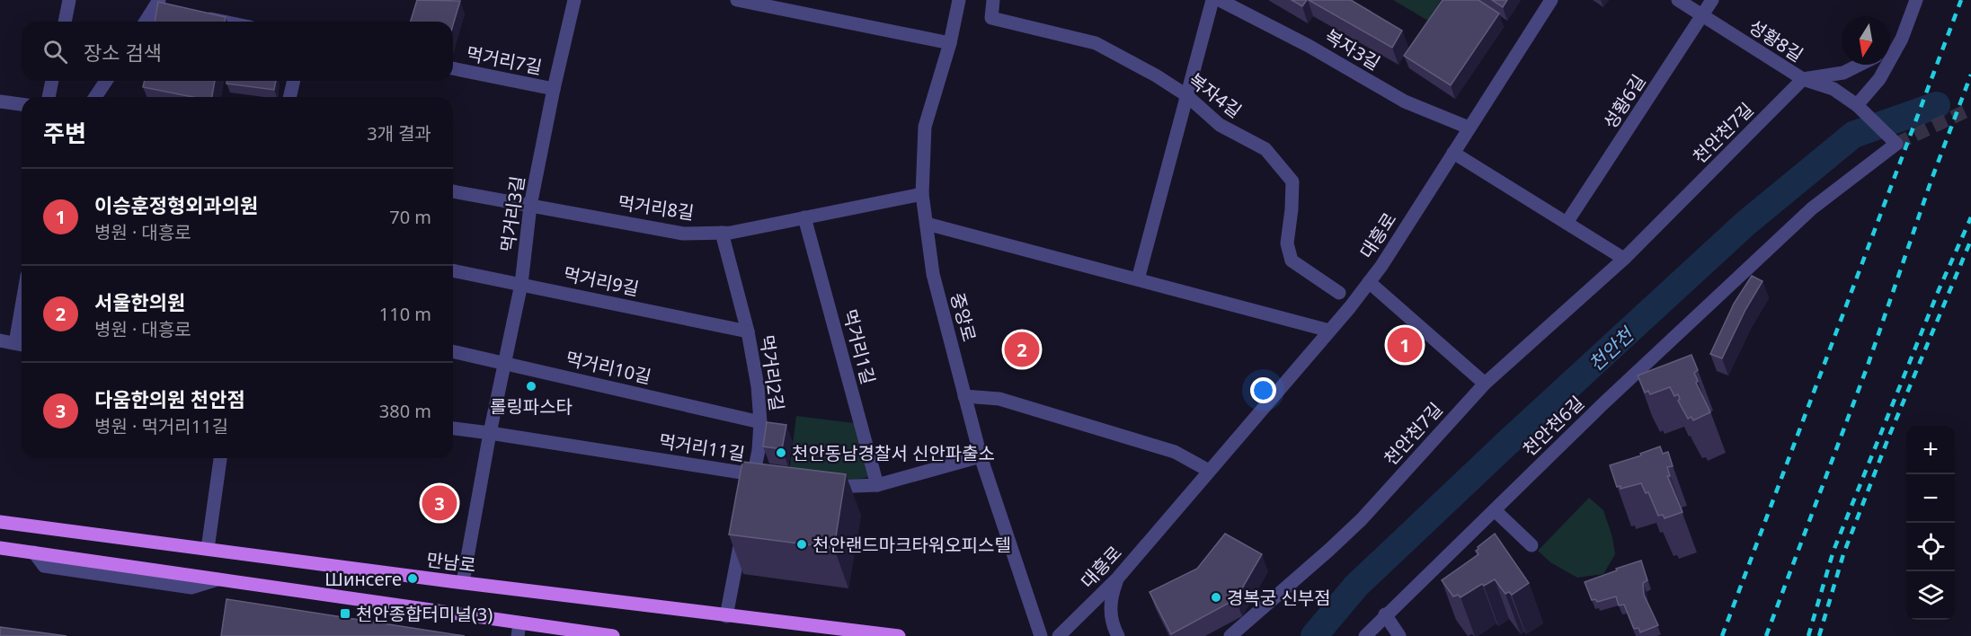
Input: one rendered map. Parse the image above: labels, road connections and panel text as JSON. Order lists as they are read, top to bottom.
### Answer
{
  "streets": {
    "main road": ["만남로"],
    "street": [
      "성황8길",
      "복자3길",
      "먹거리7길",
      "복자4길",
      "성황6길",
      "천안천7길",
      "먹거리8길",
      "먹거리3길",
      "대흥로",
      "먹거리9길",
      "중앙로",
      "먹거리1길",
      "먹거리10길",
      "먹거리2길",
      "천안천6길",
      "먹거리11길"
    ]
  },
  "crossings": [
    ["성황8길", "성황6길"],
    ["성황8길", "천안천7길"],
    ["성황8길", "천안천6길"],
    ["복자3길", "대흥로"],
    ["먹거리7길", "먹거리3길"],
    ["먹거리8길", "먹거리3길"],
    ["먹거리8길", "중앙로"],
    ["먹거리8길", "먹거리1길"],
    ["먹거리8길", "먹거리2길"],
    ["먹거리3길", "먹거리9길"],
    ["먹거리3길", "먹거리10길"],
    ["먹거리3길", "먹거리11길"],
    ["먹거리3길", "만남로"],
    ["먹거리9길", "먹거리2길"],
    ["먹거리10길", "먹거리2길"],
    ["먹거리2길", "먹거리11길"]
  ],
  "water": ["천안천"],
  "places": {
    "other": [
      "롤링파스타",
      "천안동남경찰서 신안파출소",
      "천안랜드마크타워오피스텔",
      "Шинсеге",
      "경복궁 신부점"
    ],
    "transit": ["천안종합터미널(3)"]
  },
  "north": "bottom",
  "page": {
    "search": "장소 검색",
    "heading": ["주변", "3개 결과"],
    "list": [
      {
        "mark": "1",
        "name": "이승훈정형외과의원",
        "note": "병원 · 대흥로",
        "value": "70 m"
      },
      {
        "mark": "2",
        "name": "서울한의원",
        "note": "병원 · 대흥로",
        "value": "110 m"
      },
      {
        "mark": "3",
        "name": "다움한의원 천안점",
        "note": "병원 · 먹거리11길",
        "value": "380 m"
      }
    ],
    "pins": ["1", "2", "3"],
    "map_buttons": ["+", "−"]
  }
}
